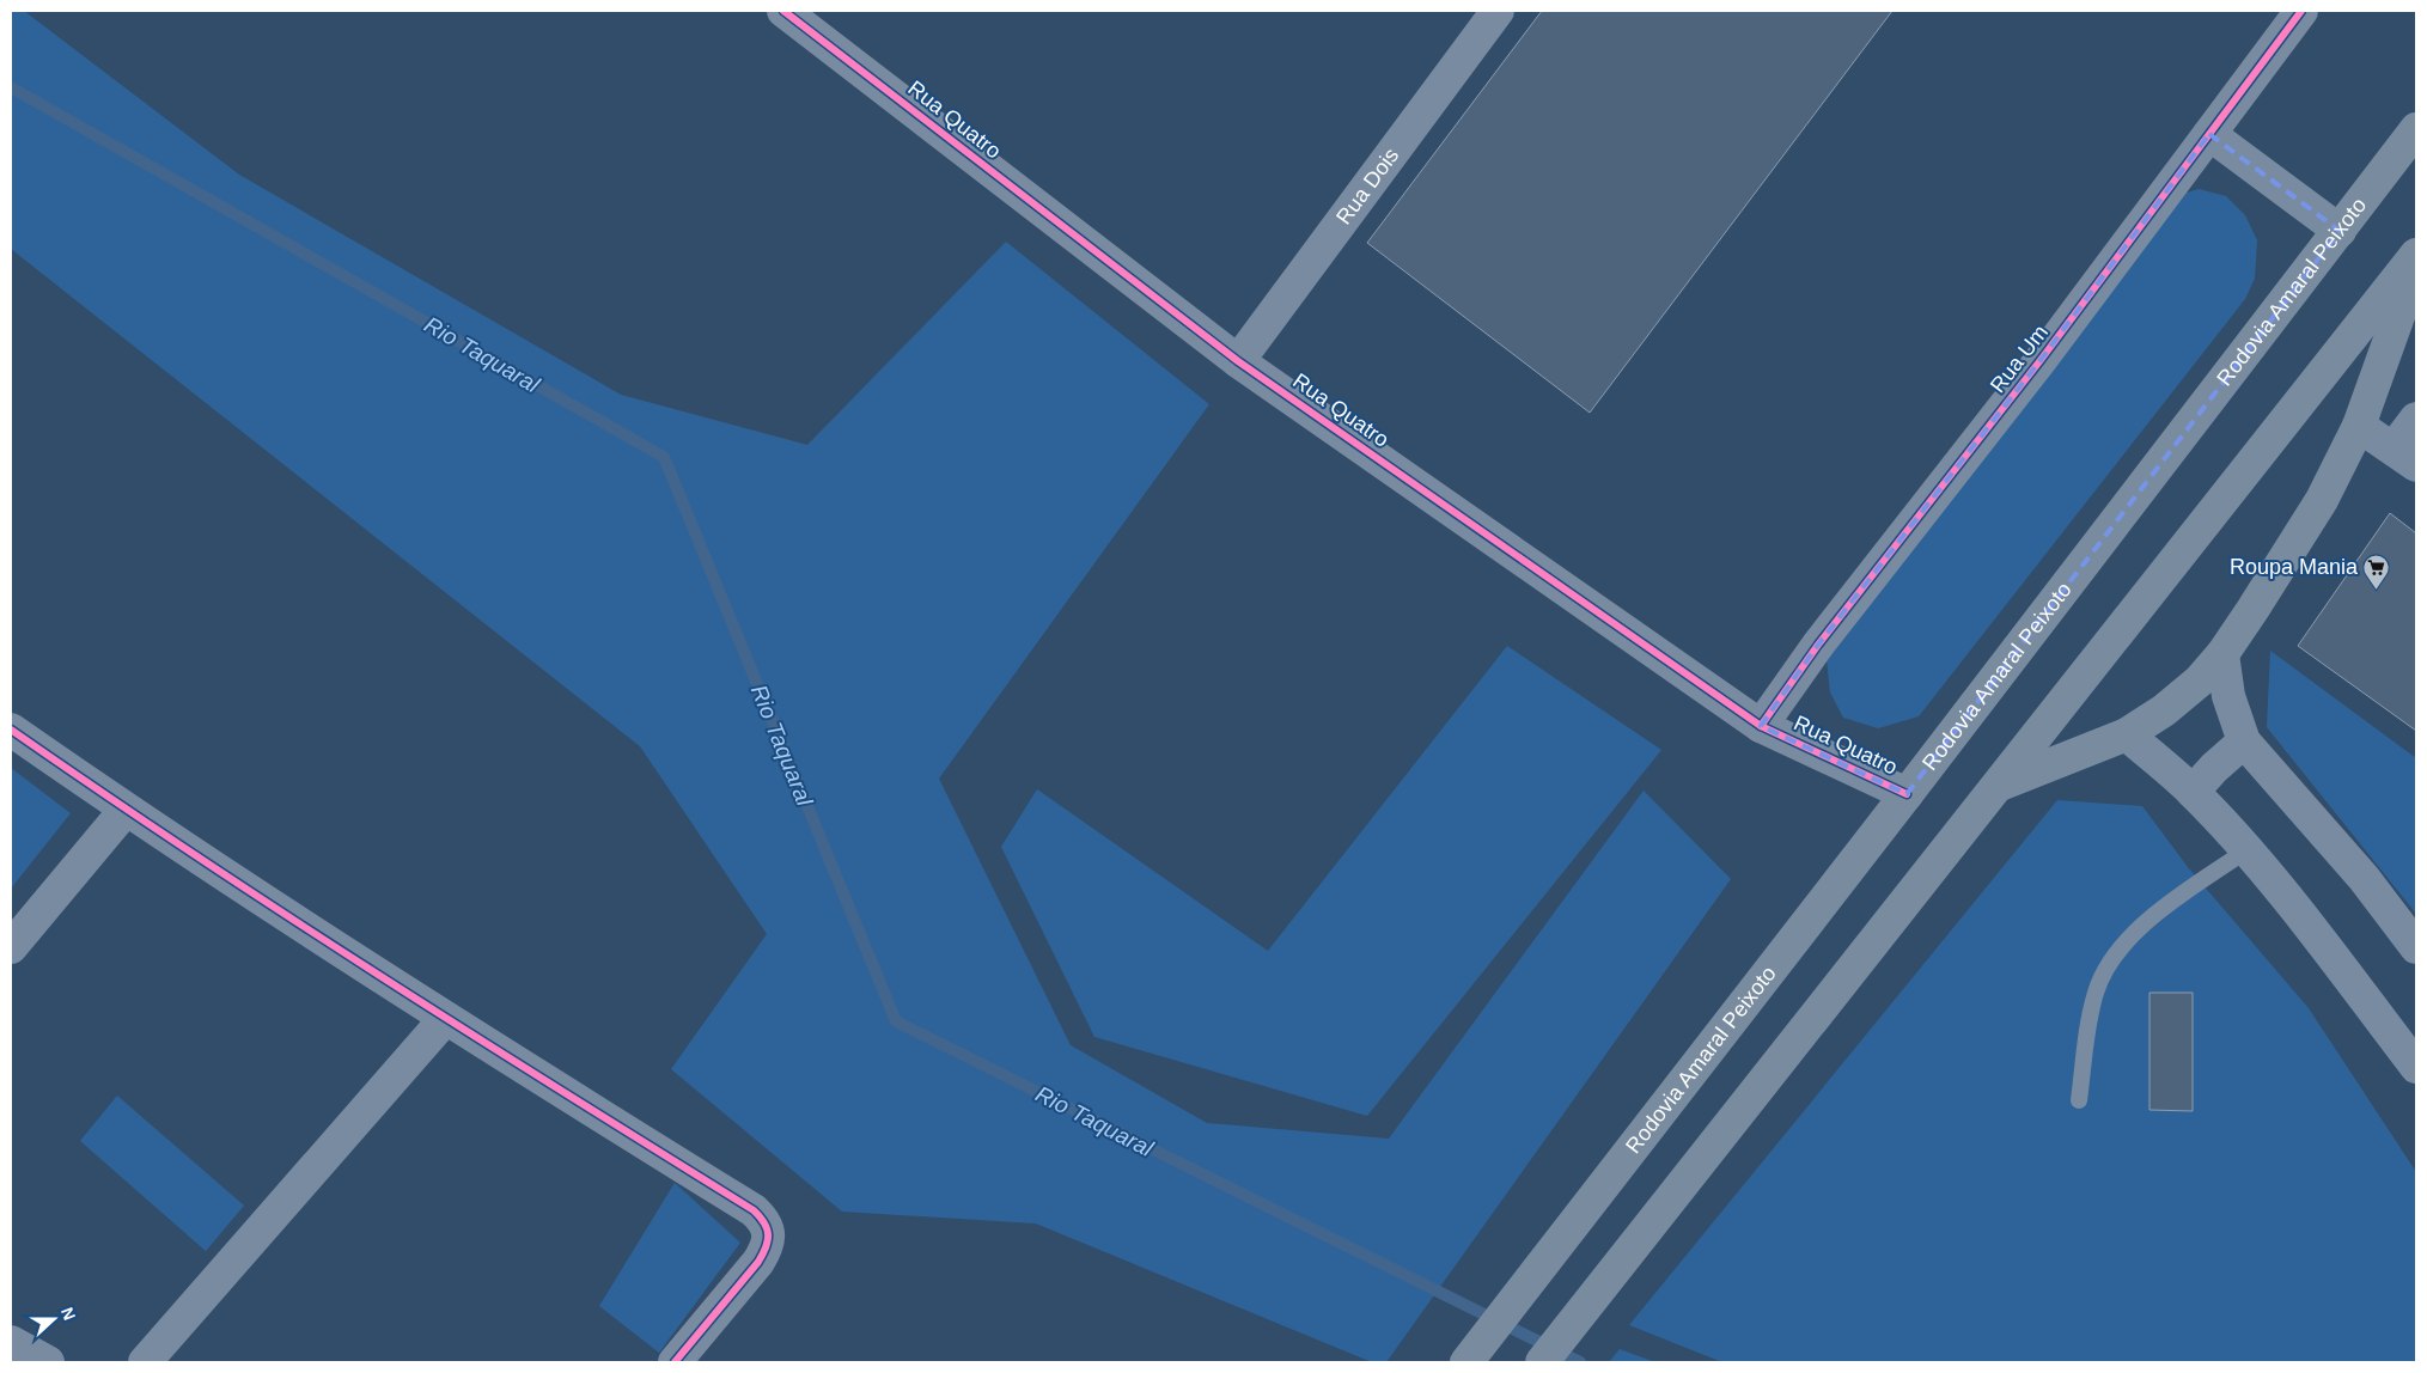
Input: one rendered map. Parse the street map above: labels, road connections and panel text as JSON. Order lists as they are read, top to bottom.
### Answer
{
  "streets": {
    "highway": ["Rodovia Amaral Peixoto"],
    "street": ["Rua Quatro", "Rua Dois", "Rua Um"]
  },
  "crossings": [
    ["Rua Quatro", "Rua Dois"],
    ["Rua Quatro", "Rodovia Amaral Peixoto"],
    ["Rua Quatro", "Rua Um"]
  ],
  "water": ["Rio Taquaral"],
  "places": {
    "supermarket": ["Roupa Mania"]
  },
  "north": "right"
}
